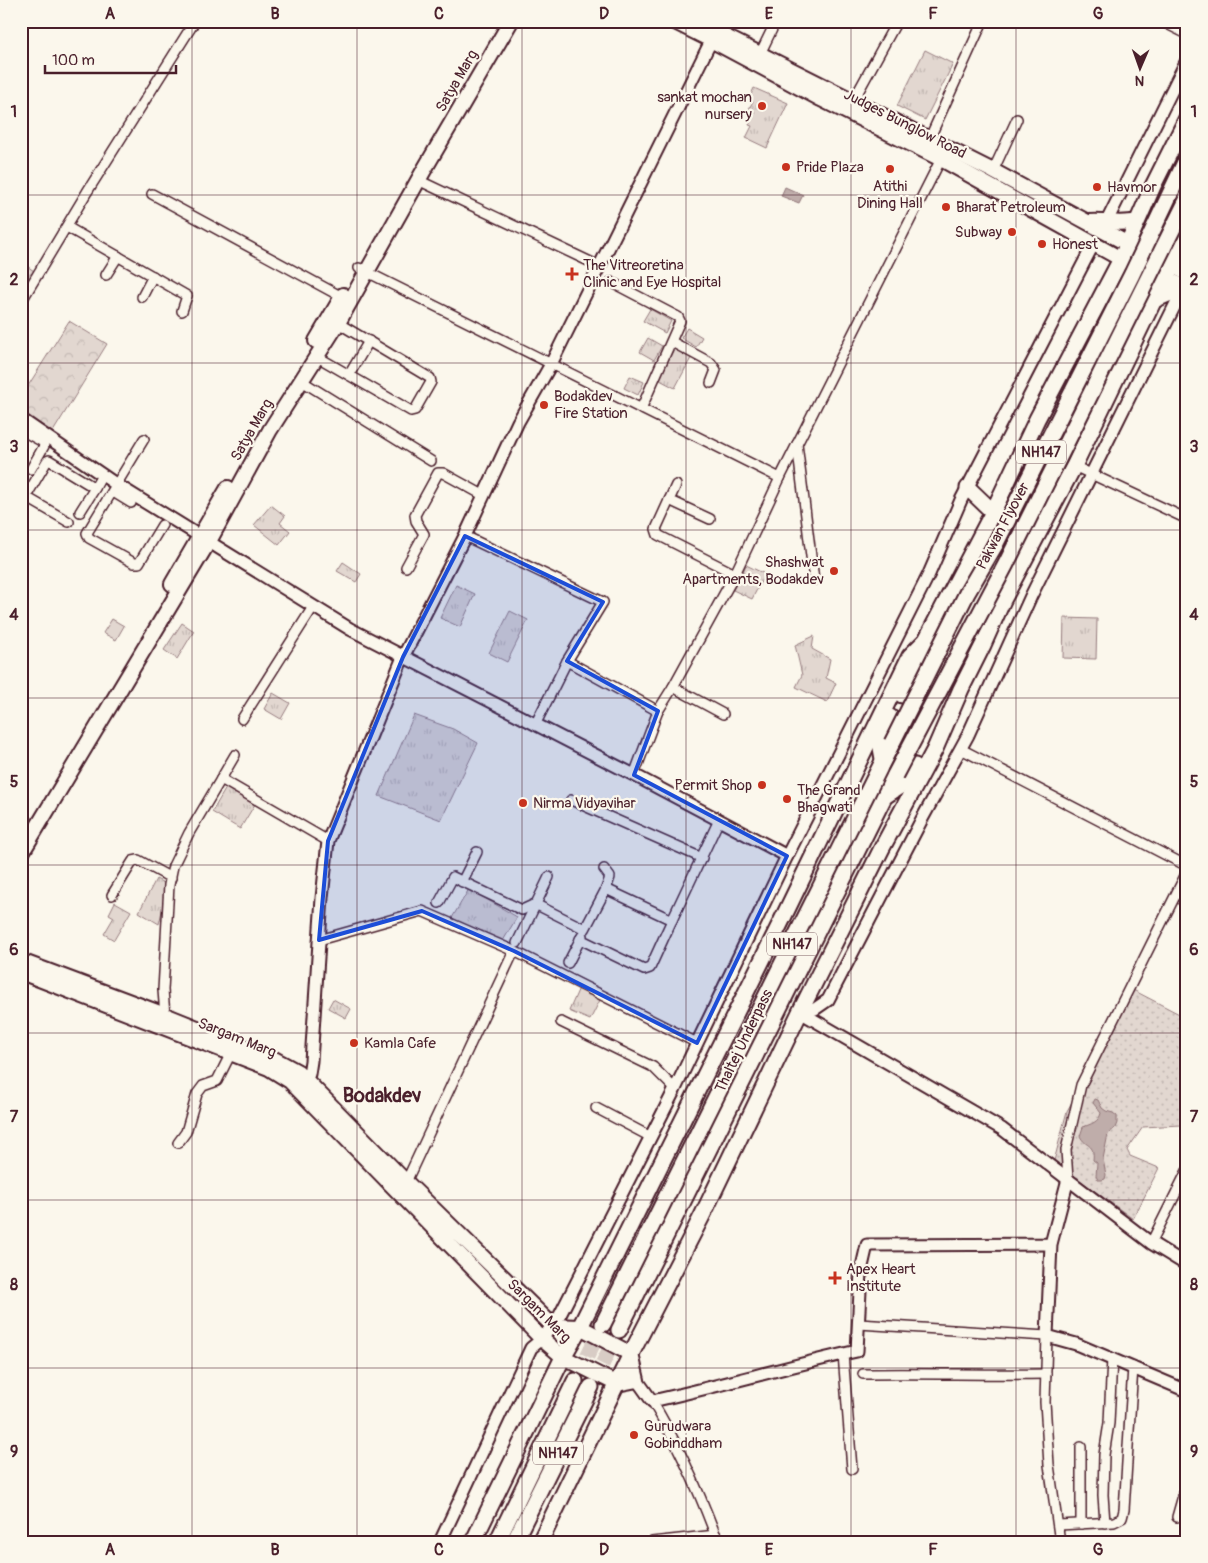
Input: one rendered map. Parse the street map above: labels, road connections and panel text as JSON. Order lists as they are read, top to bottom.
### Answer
{
  "streets": {
    "main road": [
      "Satya Marg",
      "Judges Bunglow Road",
      "NH147",
      "Pakwan Flyover",
      "Sargam Marg",
      "Thaltej Underpass"
    ]
  },
  "crossings": [
    ["Pakwan Flyover", "Thaltej Underpass"]
  ],
  "districts": ["Bodakdev"],
  "places": {
    "other": [
      "sankat mochan nursery",
      "Pride Plaza",
      "Atithi Dining Hall",
      "Havmor",
      "Bharat Petroleum",
      "Subway",
      "Honest",
      "Bodakdev Fire Station",
      "Shashwat Apartments, Bodakdev",
      "Permit Shop",
      "The Grand Bhagwati",
      "Nirma Vidyavihar",
      "Kamla Cafe",
      "Gurudwara Gobinddham"
    ],
    "health": ["The Vitreoretina Clinic and Eye Hospital", "Apex Heart Institute"]
  },
  "scale_bar": "100 m",
  "north": "bottom",
  "grid": {
    "columns": [
      "A",
      "B",
      "C",
      "D",
      "E",
      "F",
      "G"
    ],
    "rows": [
      "1",
      "2",
      "3",
      "4",
      "5",
      "6",
      "7",
      "8",
      "9"
    ]
  }
}
